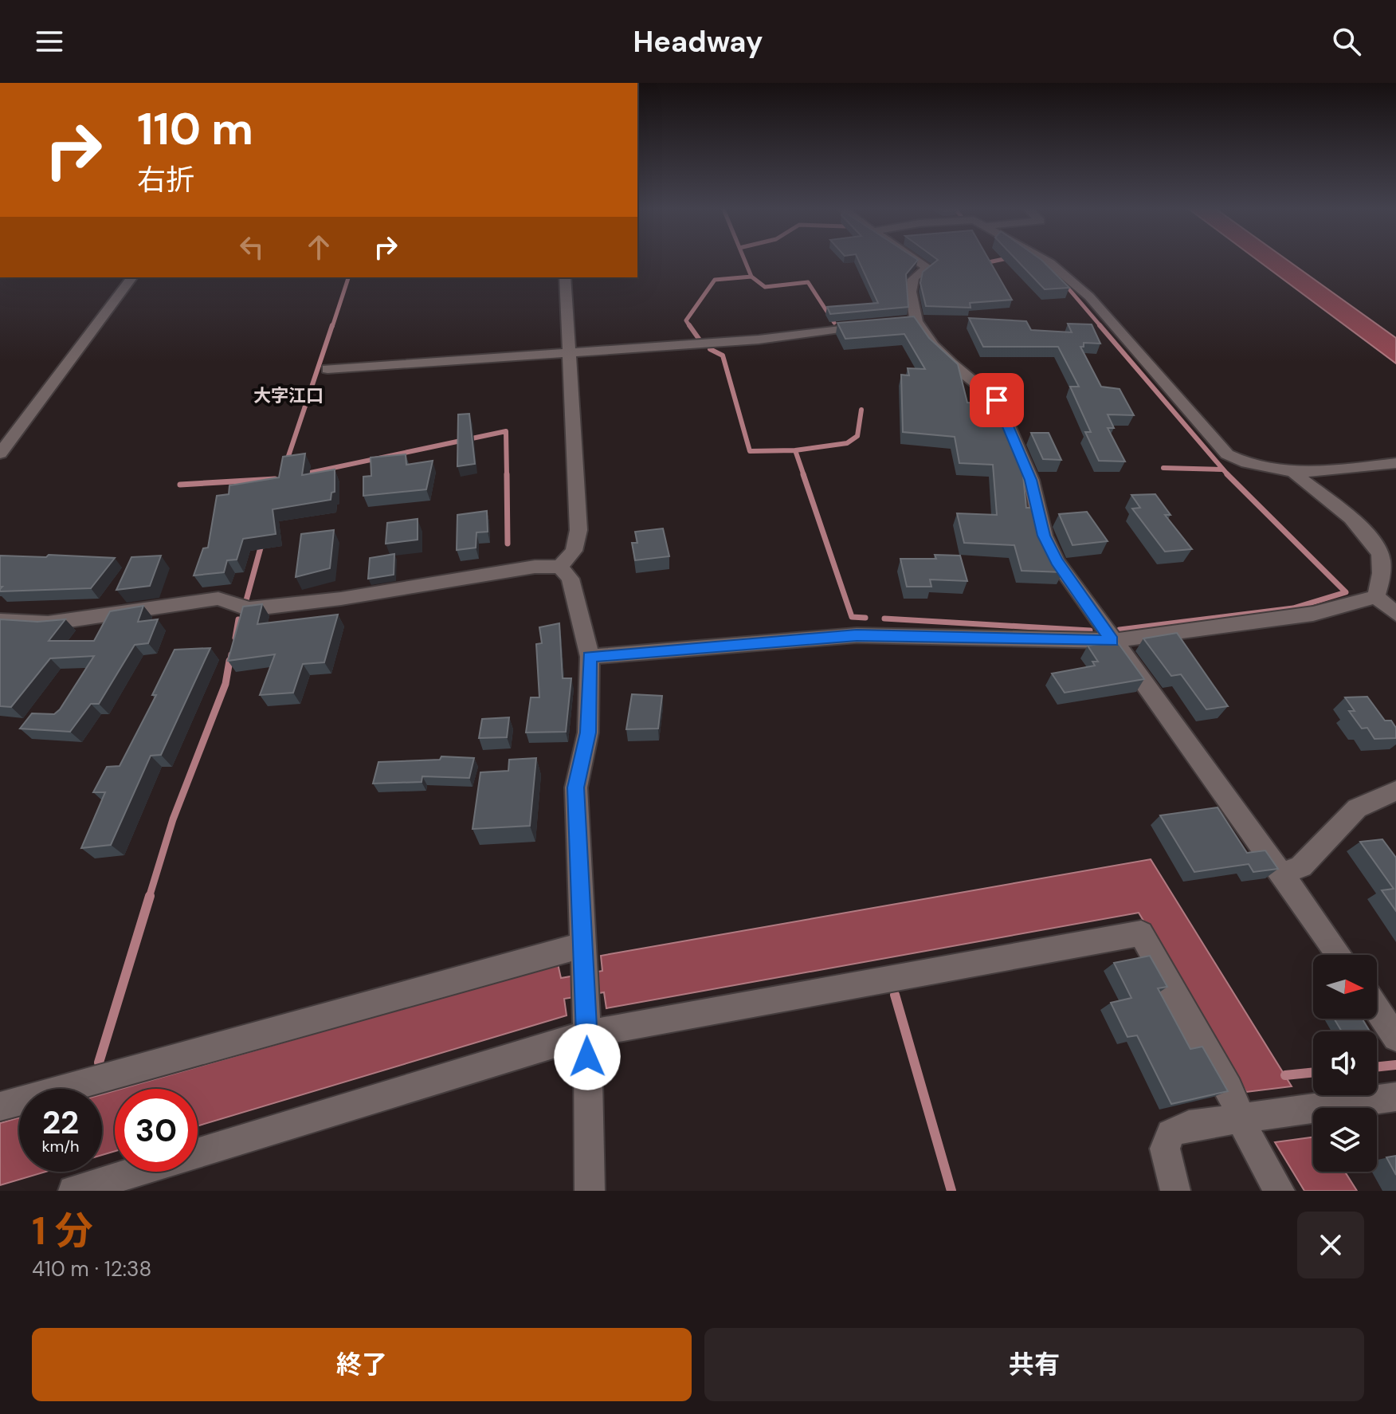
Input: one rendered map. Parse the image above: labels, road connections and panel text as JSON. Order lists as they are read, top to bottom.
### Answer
{
  "districts": ["大字江口"],
  "north": "right",
  "page": {
    "header": "Headway",
    "turn": ["110 m", "右折"],
    "speed": "22 km/h",
    "limit": "30",
    "heading": ["1 分", "410 m · 12:38"],
    "buttons": ["終了", "共有"]
  }
}
